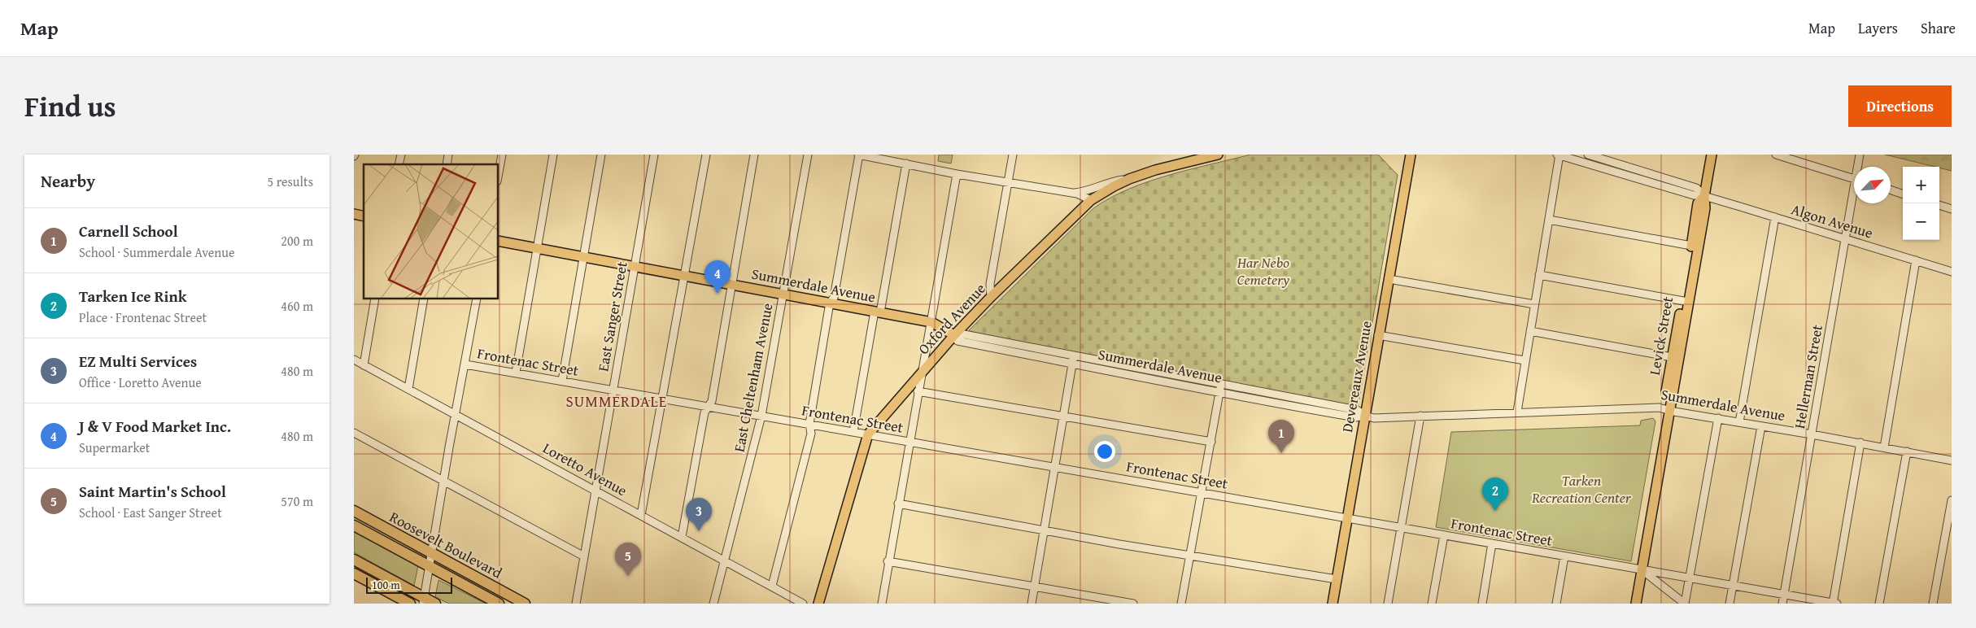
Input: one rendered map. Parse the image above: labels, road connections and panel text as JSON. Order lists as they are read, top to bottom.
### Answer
{
  "streets": {
    "highway": ["Roosevelt Boulevard"],
    "main road": [
      "Summerdale Avenue",
      "Oxford Avenue",
      "Levick Street",
      "Devereaux Avenue"
    ],
    "street": [
      "Algon Avenue",
      "East Sanger Street",
      "Frontenac Street",
      "Hellerman Street",
      "East Cheltenham Avenue",
      "Loretto Avenue"
    ]
  },
  "crossings": [
    ["Algon Avenue", "Levick Street"],
    ["Algon Avenue", "Hellerman Street"],
    ["Summerdale Avenue", "East Sanger Street"],
    ["Summerdale Avenue", "Oxford Avenue"],
    ["Summerdale Avenue", "Levick Street"],
    ["Summerdale Avenue", "Devereaux Avenue"],
    ["Summerdale Avenue", "Hellerman Street"],
    ["Summerdale Avenue", "East Cheltenham Avenue"],
    ["East Sanger Street", "Frontenac Street"],
    ["East Sanger Street", "Loretto Avenue"],
    ["Oxford Avenue", "Frontenac Street"],
    ["Levick Street", "Frontenac Street"],
    ["Frontenac Street", "Devereaux Avenue"],
    ["Frontenac Street", "Hellerman Street"],
    ["Frontenac Street", "East Cheltenham Avenue"],
    ["East Cheltenham Avenue", "Loretto Avenue"]
  ],
  "districts": ["SUMMERDALE"],
  "parks": ["Har Nebo Cemetery", "Tarken Recreation Center"],
  "scale_bar": "100 m",
  "north": "top right",
  "page": {
    "header": "Map",
    "nav": ["Map", "Layers", "Share"],
    "title": "Find us",
    "buttons": "Directions",
    "heading": ["Nearby", "5 results"],
    "map_buttons": ["+", "−"],
    "list": [
      {
        "mark": "1",
        "name": "Carnell School",
        "note": "School · Summerdale Avenue",
        "value": "200 m"
      },
      {
        "mark": "2",
        "name": "Tarken Ice Rink",
        "note": "Place · Frontenac Street",
        "value": "460 m"
      },
      {
        "mark": "3",
        "name": "EZ Multi Services",
        "note": "Office · Loretto Avenue",
        "value": "480 m"
      },
      {
        "mark": "4",
        "name": "J & V Food Market Inc.",
        "note": "Supermarket",
        "value": "480 m"
      },
      {
        "mark": "5",
        "name": "Saint Martin's School",
        "note": "School · East Sanger Street",
        "value": "570 m"
      }
    ],
    "pins": [
      "4",
      "1",
      "2",
      "3",
      "5"
    ],
    "scale": "100 m"
  }
}
